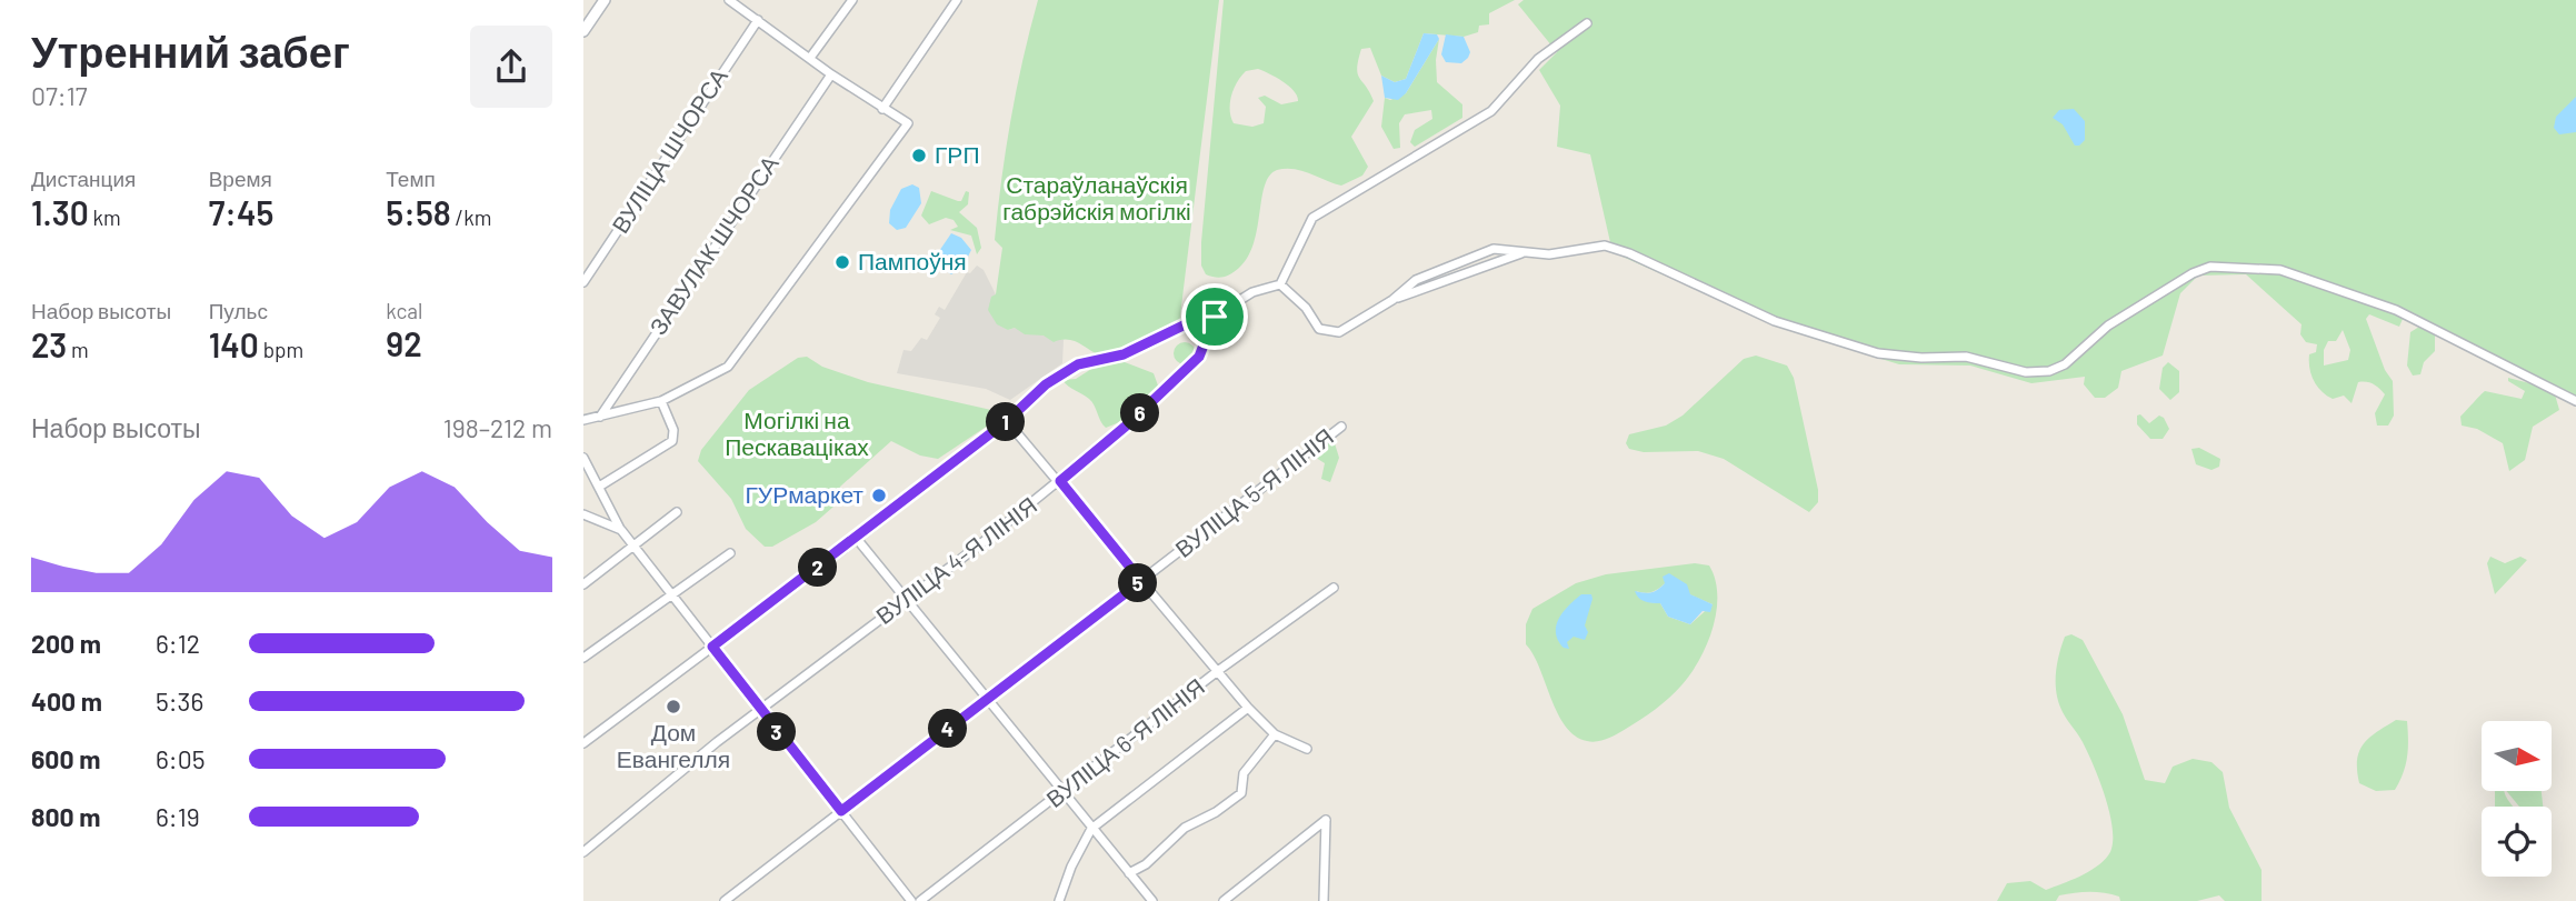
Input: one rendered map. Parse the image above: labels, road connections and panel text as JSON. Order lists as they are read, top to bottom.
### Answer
{
  "streets": {
    "street": [
      "ВУЛІЦА ШЧОРСА",
      "ЗАВУЛАК ШЧОРСА",
      "ВУЛІЦА 5-Я ЛІНІЯ",
      "ВУЛІЦА 4-Я ЛІНІЯ",
      "ВУЛІЦА 6-Я ЛІНІЯ"
    ]
  },
  "parks": ["Стараўланаўскія габрэйскія могілкі", "Могілкі на Пескаваціках"],
  "places": [
    "ГРП",
    "Пампоўня",
    "ГУРмаркет",
    "Дом Евангелля"
  ],
  "north": "right",
  "page": {
    "heading": ["Утренний забег", "07:17"],
    "stats": [
      ["Дистанция", "1.30 km"],
      ["Время", "7:45"],
      ["Темп", "5:58 /km"],
      ["Набор высоты", "23 m"],
      ["Пульс", "140 bpm"],
      ["kcal", "92"]
    ],
    "pins": [
      "6",
      "1",
      "2",
      "5",
      "4",
      "3"
    ],
    "chart": ["Набор высоты", "198–212 m"],
    "list": [
      {
        "name": "200 m",
        "note": "6:12"
      },
      {
        "name": "400 m",
        "note": "5:36"
      },
      {
        "name": "600 m",
        "note": "6:05"
      },
      {
        "name": "800 m",
        "note": "6:19"
      }
    ]
  }
}
